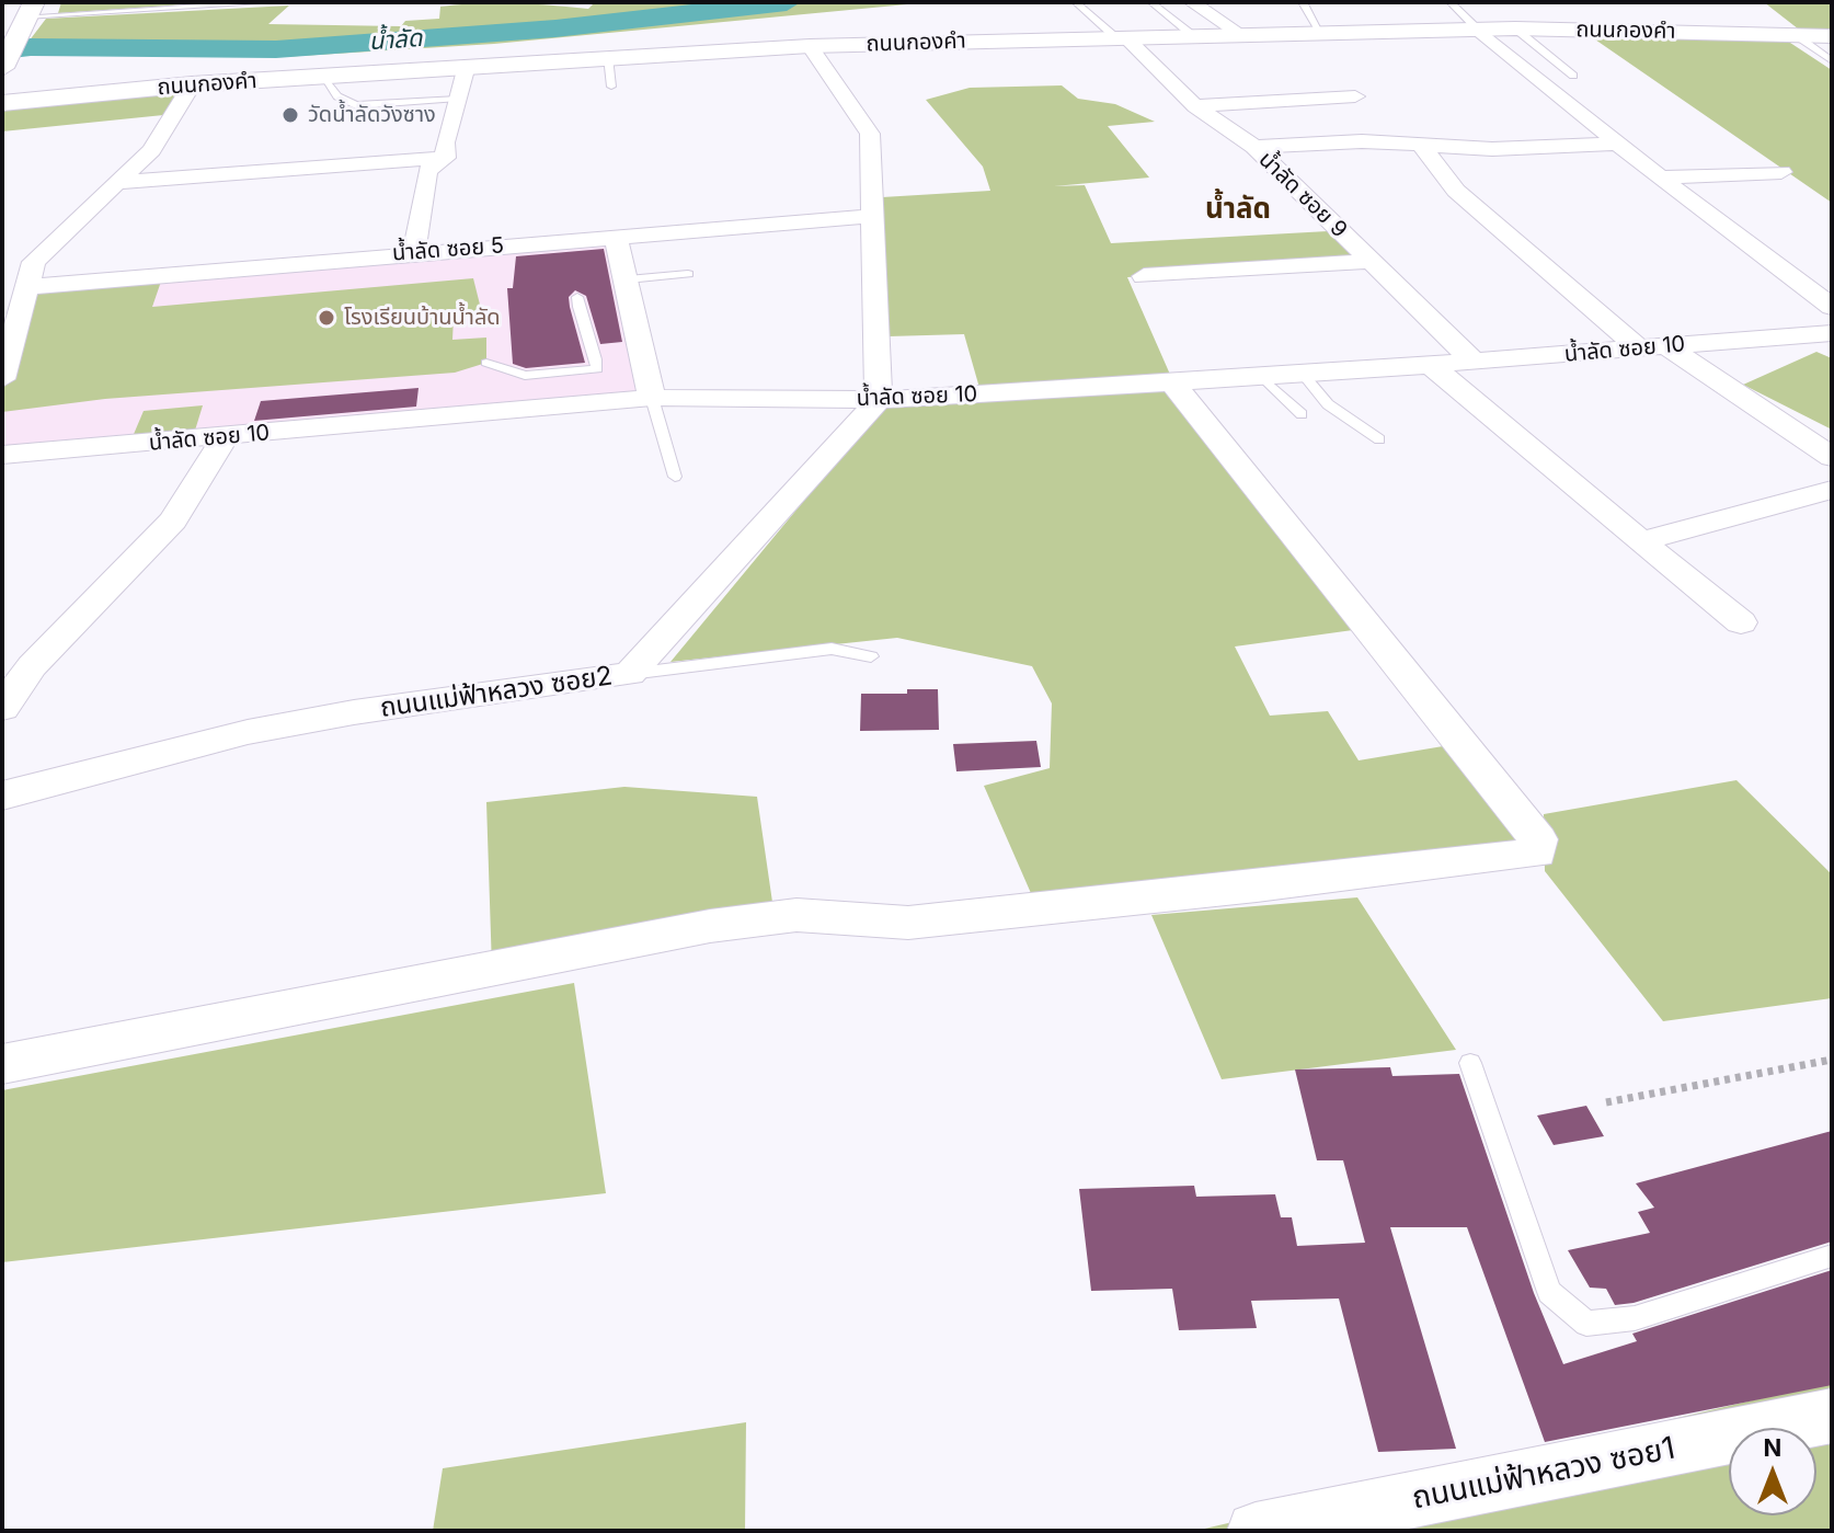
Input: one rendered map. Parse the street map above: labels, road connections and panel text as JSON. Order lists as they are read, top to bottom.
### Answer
{
  "streets": {
    "street": [
      "ถนนกองคำ",
      "น้ำลัด ซอย 9",
      "น้ำลัด ซอย 5",
      "น้ำลัด ซอย 10",
      "ถนนแม่ฟ้าหลวง ซอย2",
      "ถนนแม่ฟ้าหลวง ซอย1"
    ]
  },
  "crossings": [
    ["ถนนกองคำ", "น้ำลัด ซอย 9"],
    ["น้ำลัด ซอย 9", "น้ำลัด ซอย 10"],
    ["น้ำลัด ซอย 10", "ถนนแม่ฟ้าหลวง ซอย2"]
  ],
  "districts": ["น้ำลัด"],
  "water": ["น้ำลัด"],
  "places": ["วัดน้ำลัดวังซาง", "โรงเรียนบ้านน้ำลัด"],
  "north": "top"
}
